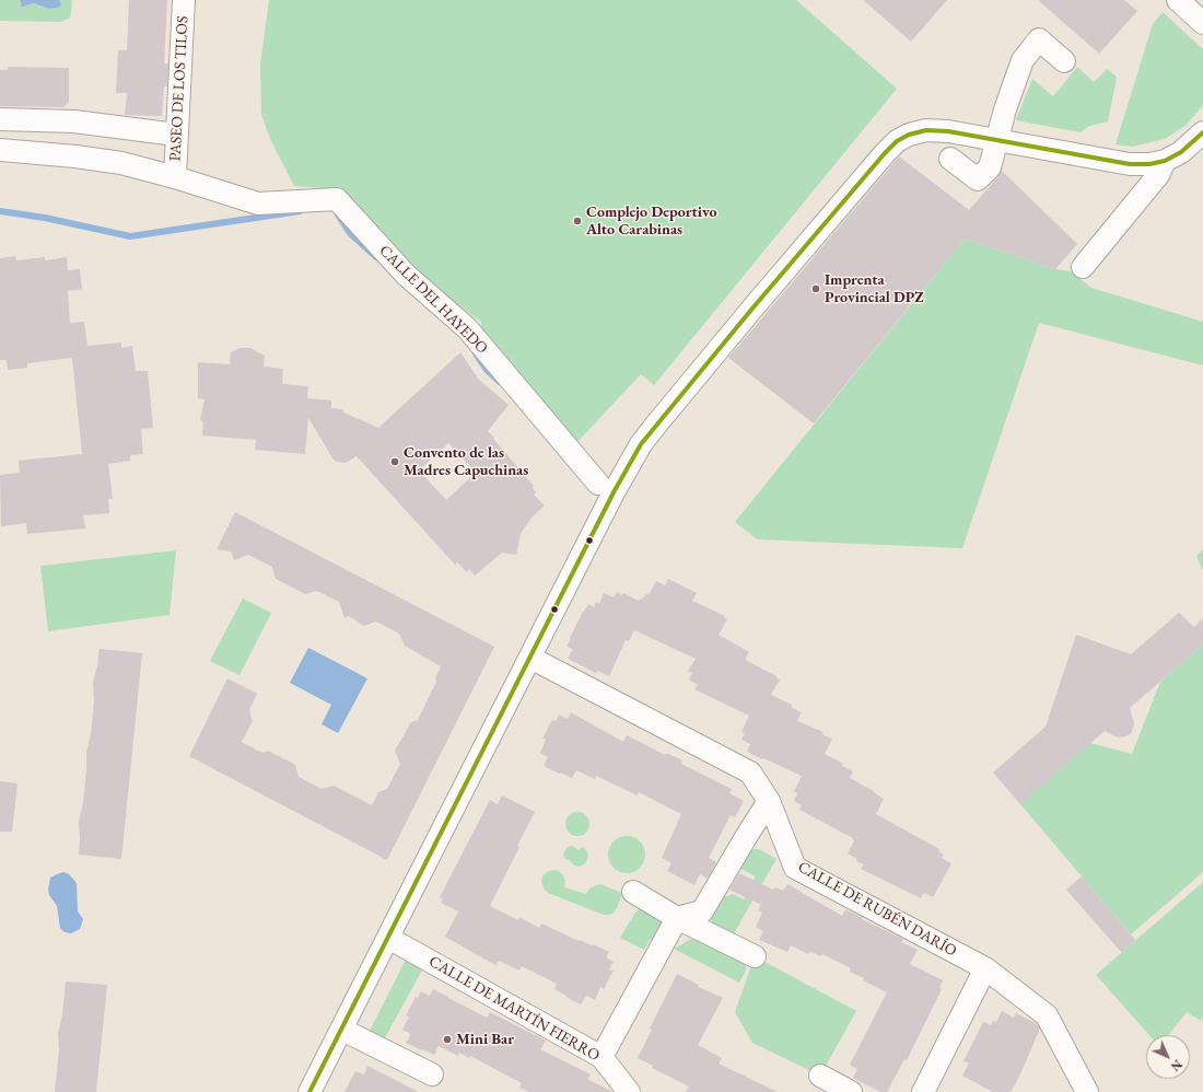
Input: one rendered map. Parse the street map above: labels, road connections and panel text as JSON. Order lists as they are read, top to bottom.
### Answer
{
  "streets": {
    "street": [
      "PASEO DE LOS TILOS",
      "CALLE DEL HAYEDO",
      "CALLE DE RUBÉN DARÍO",
      "CALLE DE MARTÍN FIERRO"
    ]
  },
  "crossings": [
    ["PASEO DE LOS TILOS", "CALLE DEL HAYEDO"]
  ],
  "places": [
    "Complejo Deportivo Alto Carabinas",
    "Imprenta Provincial DPZ",
    "Convento de las Madres Capuchinas",
    "Mini Bar"
  ],
  "north": "bottom right"
}
